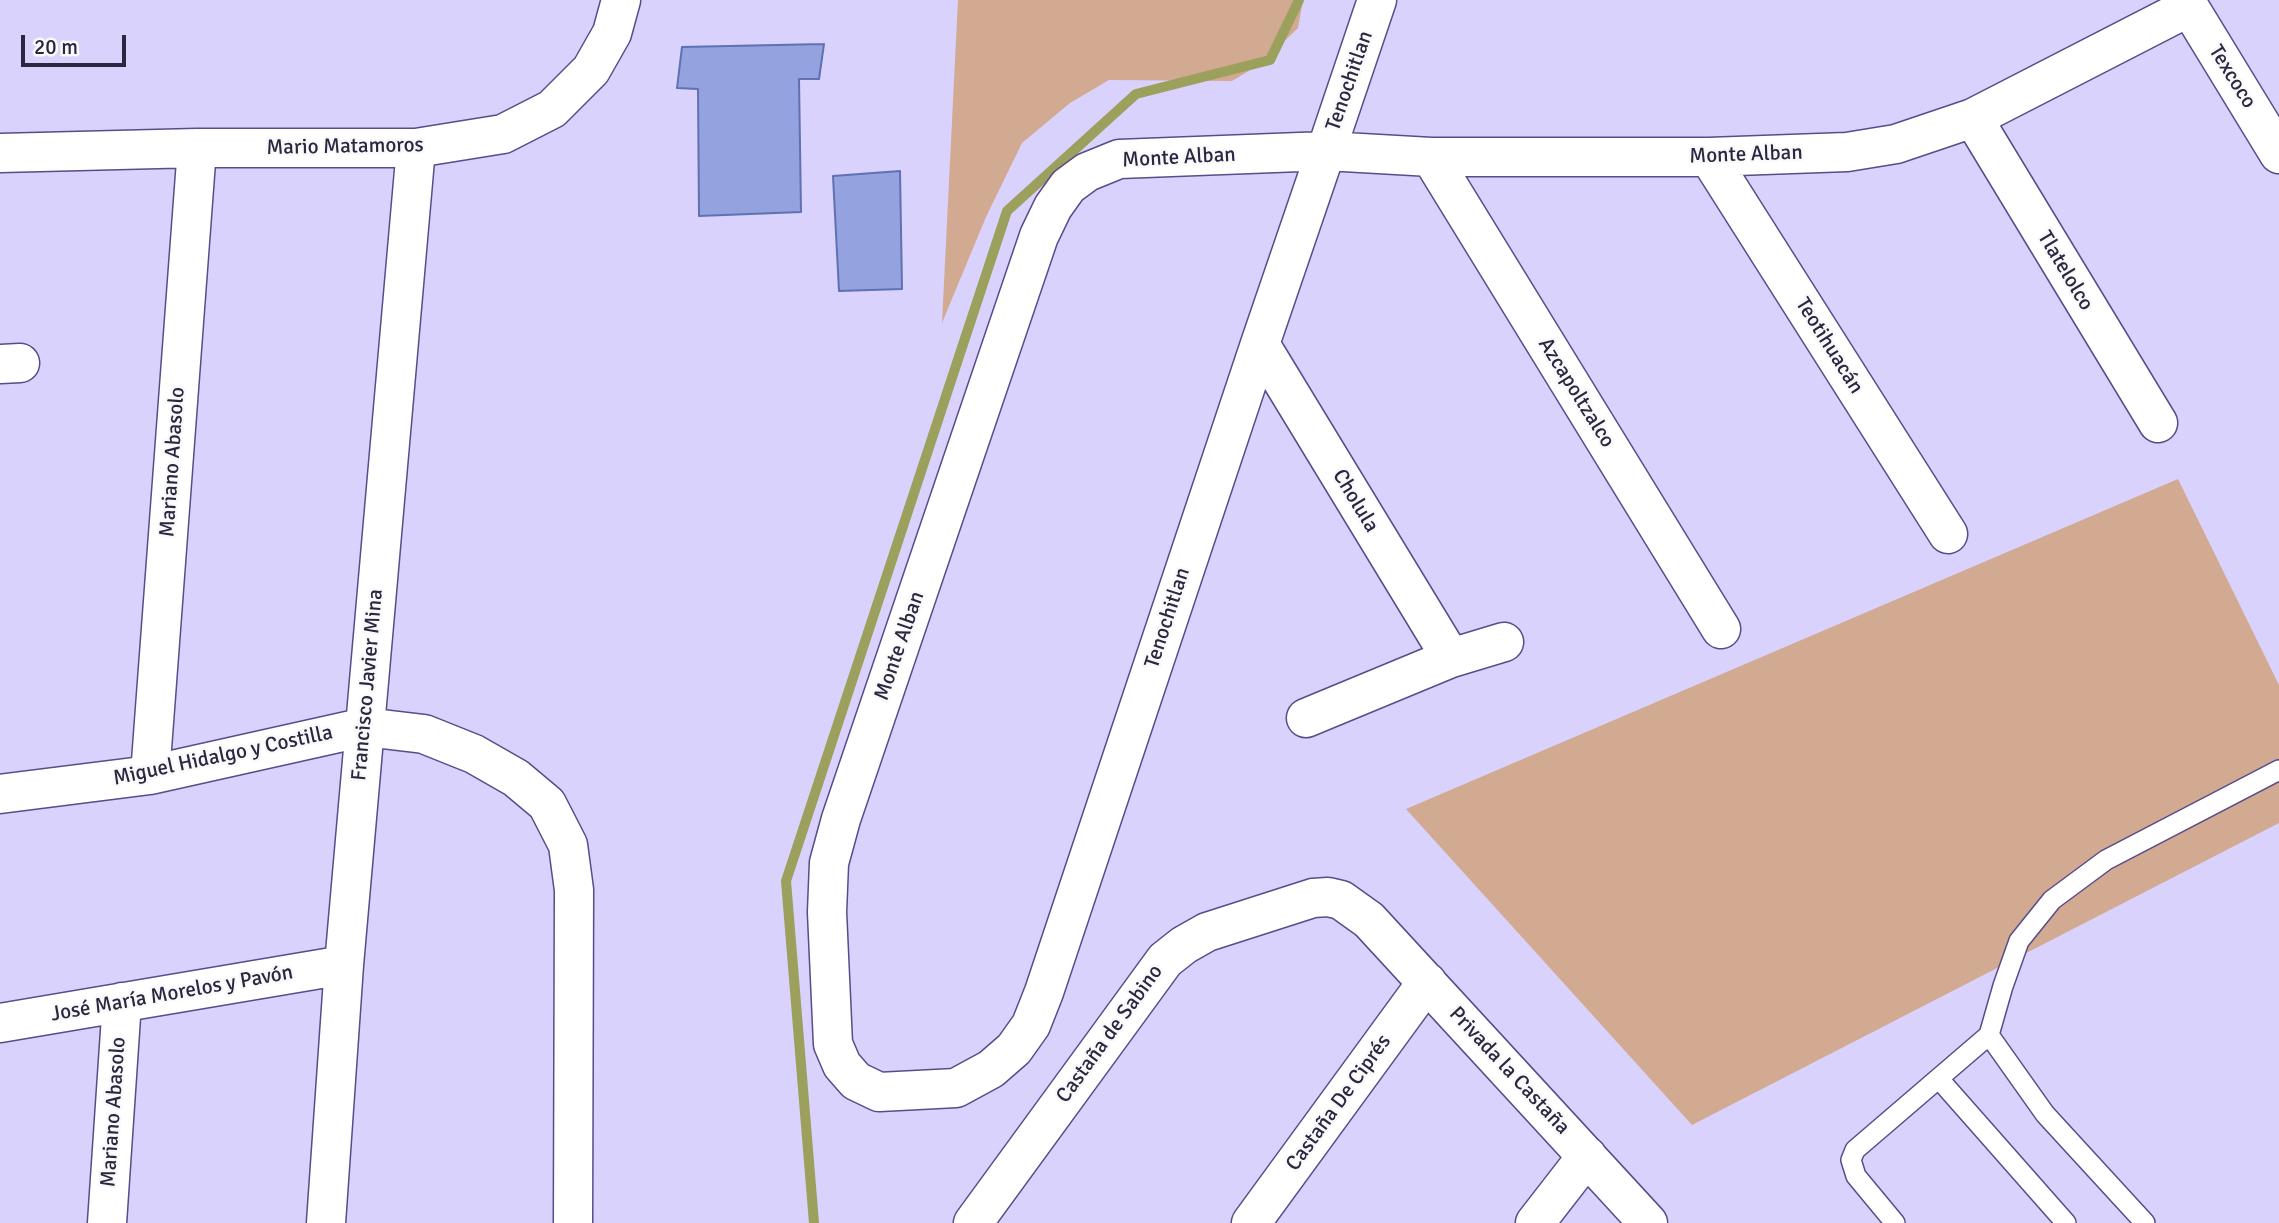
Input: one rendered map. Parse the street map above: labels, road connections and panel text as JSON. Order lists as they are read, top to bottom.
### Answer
{
  "streets": {
    "street": [
      "Texcoco",
      "Tenochitlan",
      "Mario Matamoros",
      "Monte Alban",
      "Tlatelolco",
      "Teotihuacán",
      "Azcapoltzalco",
      "Mariano Abasolo",
      "Cholula",
      "Francisco Javier Mina",
      "Miguel Hidalgo y Costilla",
      "José María Morelos y Pavón",
      "Castaña de Sabino",
      "Privada la Castaña",
      "Castaña De Ciprés"
    ]
  },
  "crossings": [
    ["Texcoco", "Monte Alban"],
    ["Tenochitlan", "Monte Alban"],
    ["Tenochitlan", "Cholula"],
    ["Mario Matamoros", "Mariano Abasolo"],
    ["Mario Matamoros", "Francisco Javier Mina"],
    ["Monte Alban", "Tlatelolco"],
    ["Monte Alban", "Teotihuacán"],
    ["Monte Alban", "Azcapoltzalco"],
    ["Mariano Abasolo", "Miguel Hidalgo y Costilla"],
    ["Mariano Abasolo", "José María Morelos y Pavón"],
    ["Francisco Javier Mina", "Miguel Hidalgo y Costilla"],
    ["Francisco Javier Mina", "José María Morelos y Pavón"],
    ["Castaña de Sabino", "Privada la Castaña"],
    ["Privada la Castaña", "Castaña De Ciprés"]
  ],
  "scale_bar": "20 m"
}
